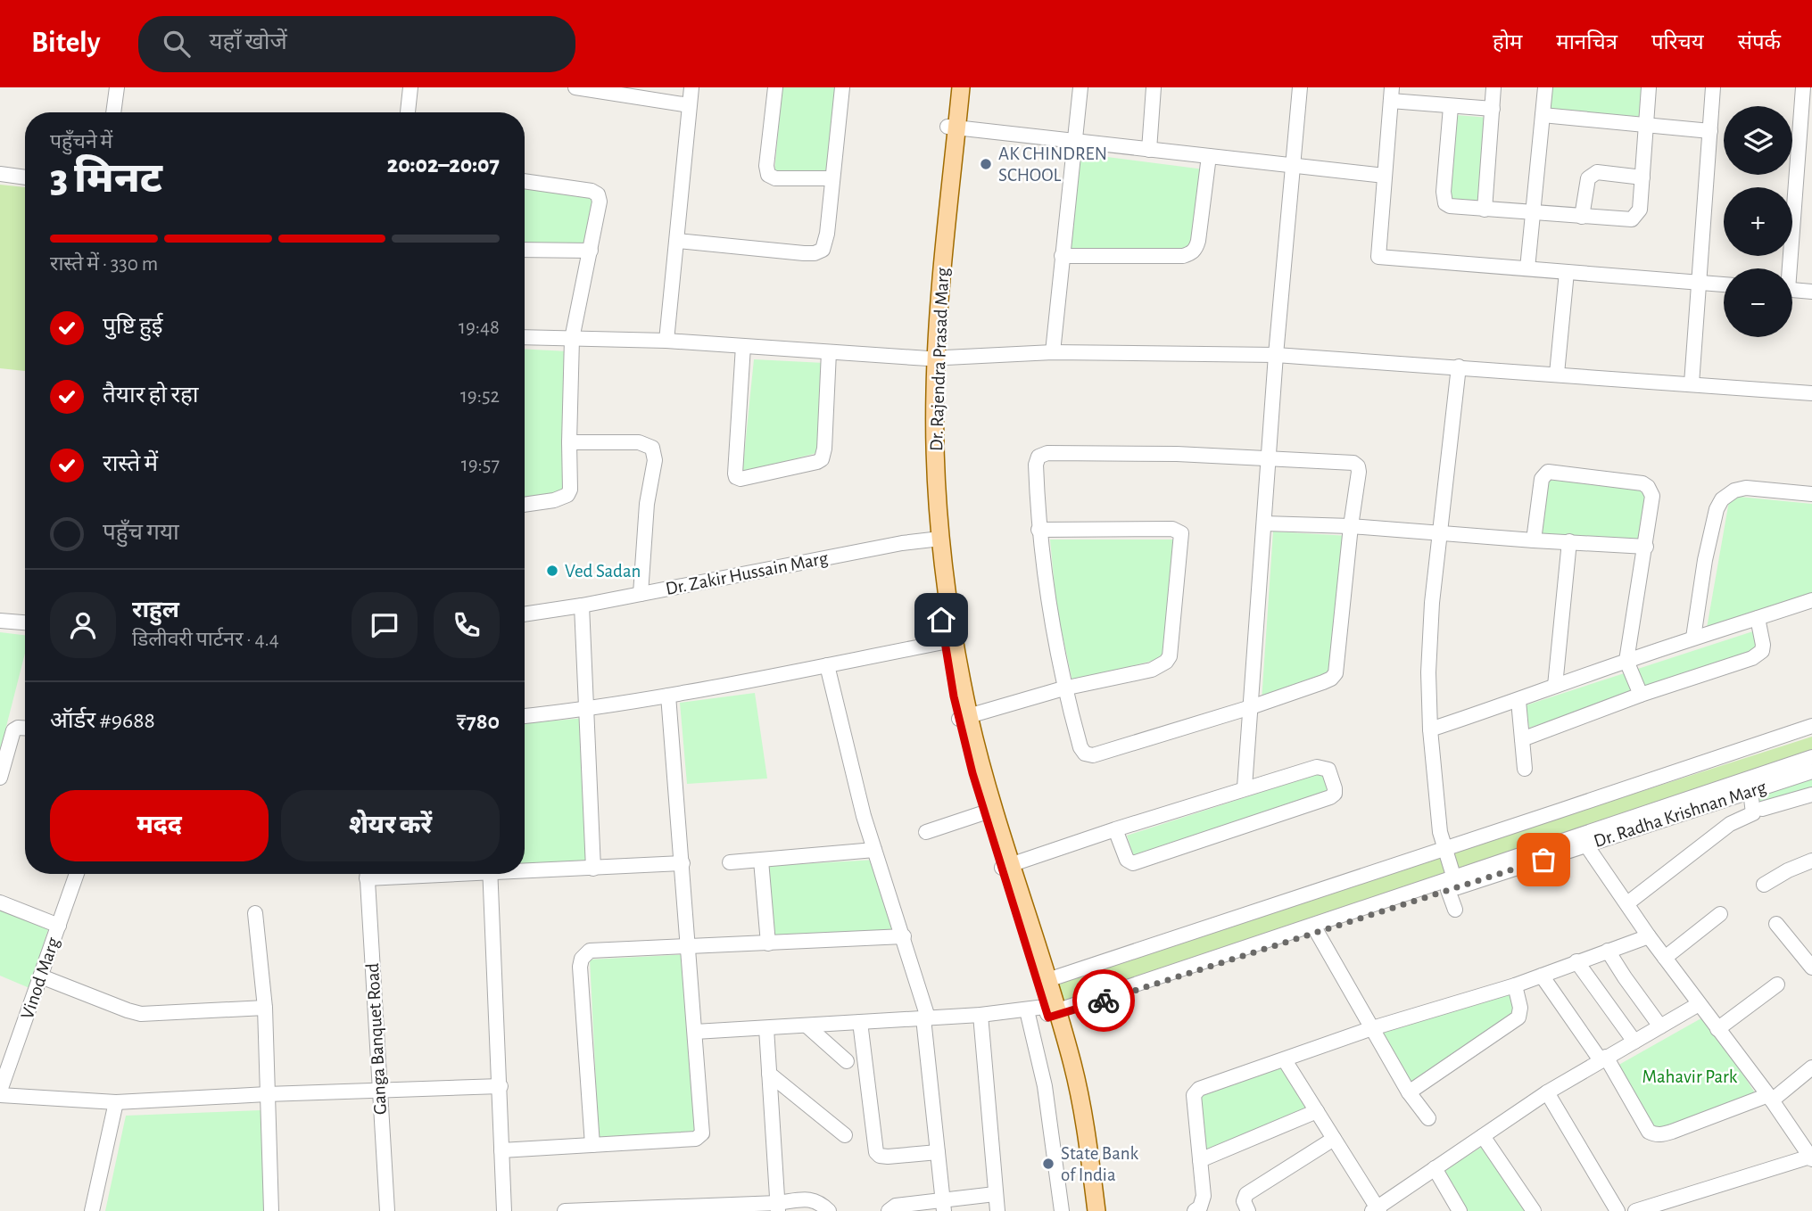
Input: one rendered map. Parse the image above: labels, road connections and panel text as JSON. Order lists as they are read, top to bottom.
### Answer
{
  "streets": {
    "main road": ["Dr. Rajendra Prasad Marg"],
    "street": [
      "Dr. Zakir Hussain Marg",
      "Dr. Radha Krishnan Marg",
      "Vinod Marg",
      "Ganga Banquet Road"
    ]
  },
  "crossings": [
    ["Dr. Rajendra Prasad Marg", "Dr. Zakir Hussain Marg"],
    ["Dr. Rajendra Prasad Marg", "Dr. Radha Krishnan Marg"]
  ],
  "parks": ["Mahavir Park"],
  "places": ["AK CHINDREN SCHOOL", "Ved Sadan", "State Bank of India"],
  "page": {
    "header": "Bitely",
    "search": "यहाँ खोजें",
    "nav": [
      "होम",
      "मानचित्र",
      "परिचय",
      "संपर्क"
    ],
    "map_buttons": ["+", "−"],
    "heading": ["3 मिनट", "पहुँचने में", "20:02–20:07"],
    "panel": [
      "राहुल",
      "डिलीवरी पार्टनर · 4.4",
      "ऑर्डर #9688",
      "₹780"
    ],
    "bar": "रास्ते में · 330 m",
    "list": [
      ["पुष्टि हुई", "19:48"],
      ["तैयार हो रहा", "19:52"],
      ["रास्ते में", "19:57"],
      "पहुँच गया"
    ],
    "buttons": ["मदद", "शेयर करें"]
  }
}
